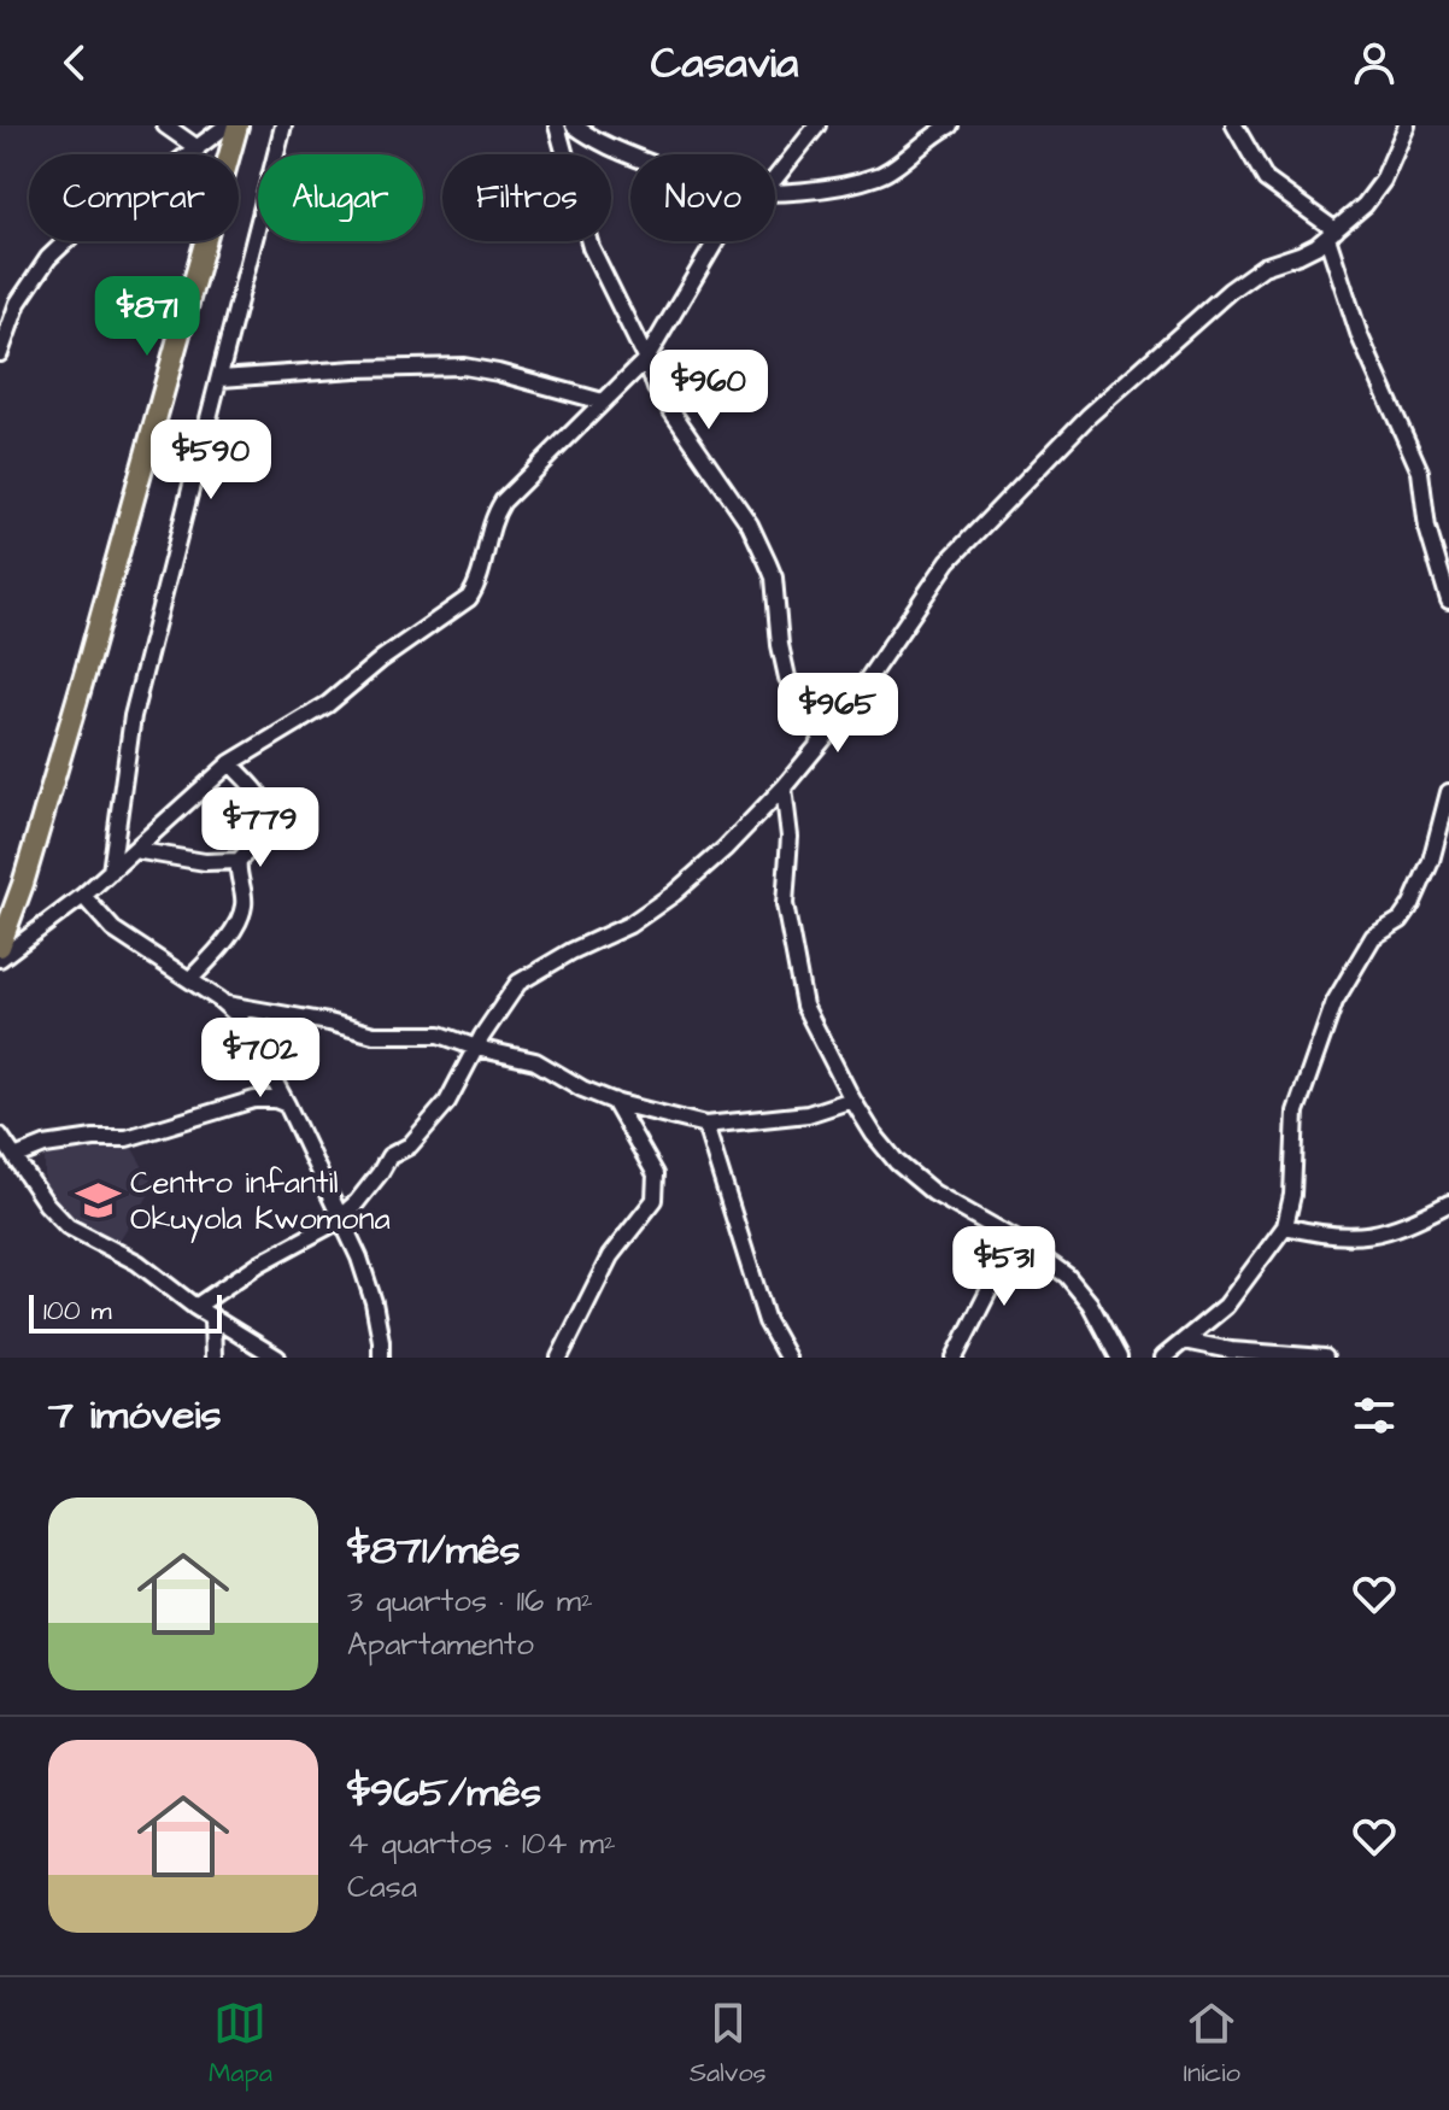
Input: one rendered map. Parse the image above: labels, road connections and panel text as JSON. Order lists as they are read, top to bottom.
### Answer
{
  "places": {
    "school or university": ["Centro infantil Okuyola Kwomona"]
  },
  "scale_bar": "100 m",
  "page": {
    "header": "Casavia",
    "chip": [
      "Comprar",
      "Alugar",
      "Filtros",
      "Novo"
    ],
    "price": [
      "$871",
      "$960",
      "$590",
      "$965",
      "$779",
      "$702",
      "$531"
    ],
    "scale": "100 m",
    "heading": "7 imóveis",
    "list": [
      {
        "name": "$871/mês",
        "note": "3 quartos · 116 m² · Apartamento"
      },
      {
        "name": "$965/mês",
        "note": "4 quartos · 104 m² · Casa"
      }
    ],
    "tabs": ["Mapa", "Salvos", "Início"]
  }
}
